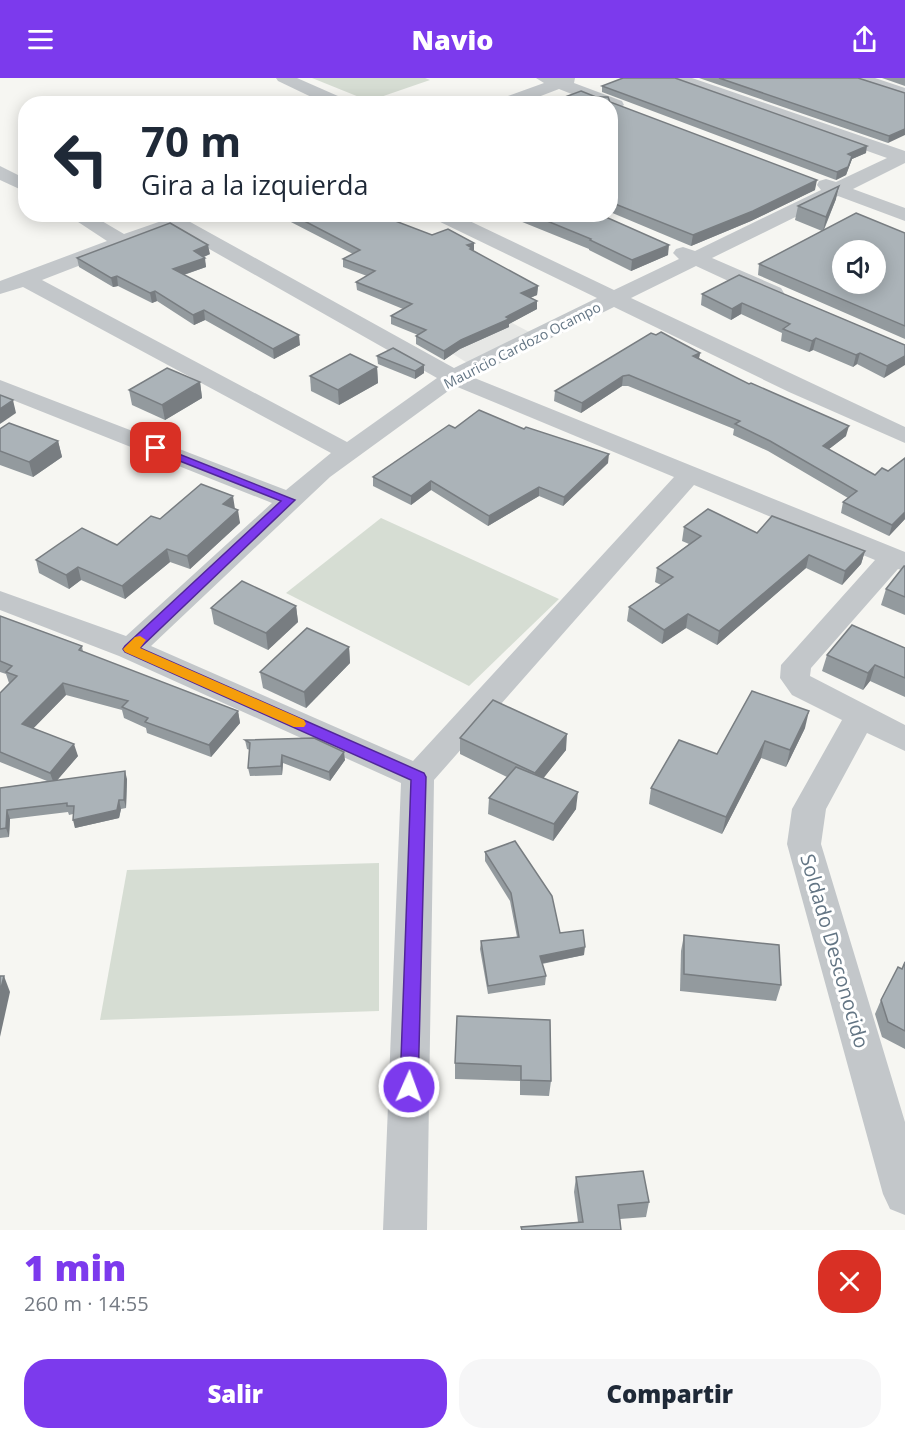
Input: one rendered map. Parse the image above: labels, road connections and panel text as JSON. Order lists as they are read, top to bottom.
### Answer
{
  "streets": {
    "street": ["Mauricio Cardozo Ocampo", "Soldado Desconocido"]
  },
  "page": {
    "header": "Navio",
    "turn": ["70 m", "Gira a la izquierda"],
    "heading": ["1 min", "260 m · 14:55"],
    "buttons": ["Salir", "Compartir"]
  }
}
